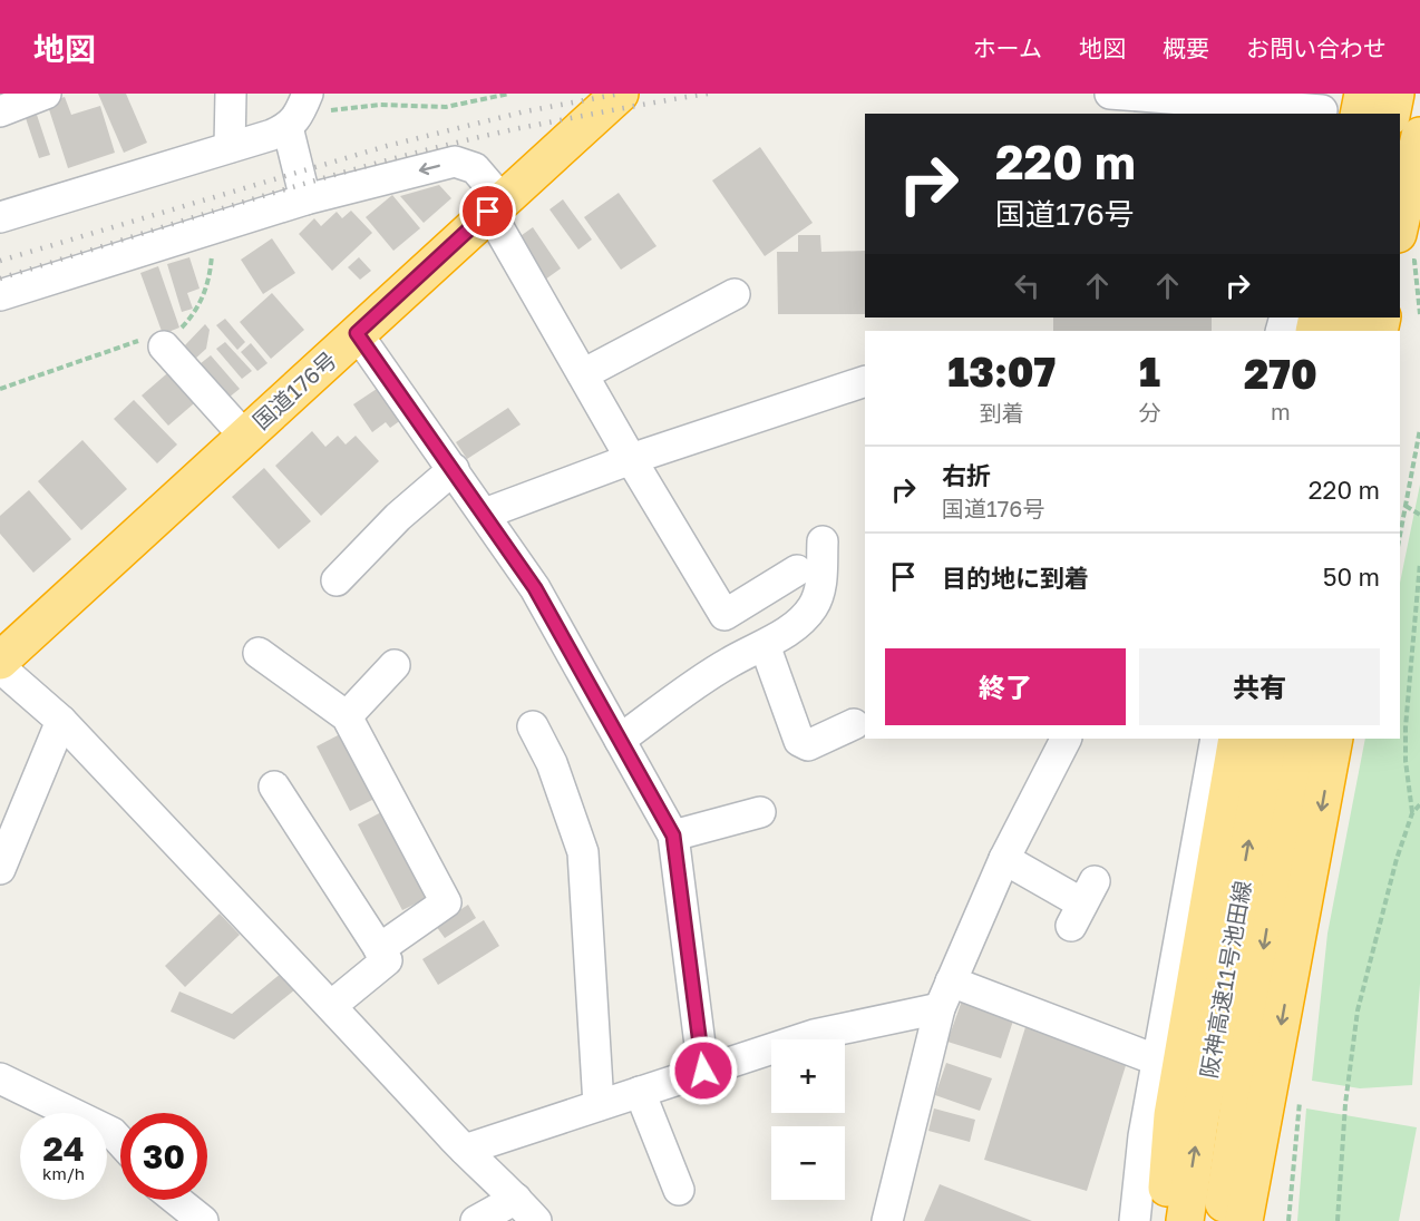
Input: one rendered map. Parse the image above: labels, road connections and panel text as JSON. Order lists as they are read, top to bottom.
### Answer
{
  "streets": {
    "highway": ["国道176号", "阪神高速11号池田線"]
  },
  "page": {
    "header": "地図",
    "nav": [
      "ホーム",
      "地図",
      "概要",
      "お問い合わせ"
    ],
    "turn": ["220 m", "国道176号"],
    "eta": [
      "13:07",
      "到着",
      "1",
      "分",
      "270",
      "m"
    ],
    "list": [
      {
        "name": "右折",
        "note": "国道176号",
        "value": "220 m"
      },
      {
        "name": "目的地に到着",
        "value": "50 m"
      }
    ],
    "buttons": ["終了", "共有"],
    "map_buttons": ["+", "−"],
    "speed": "24 km/h",
    "limit": "30"
  }
}
